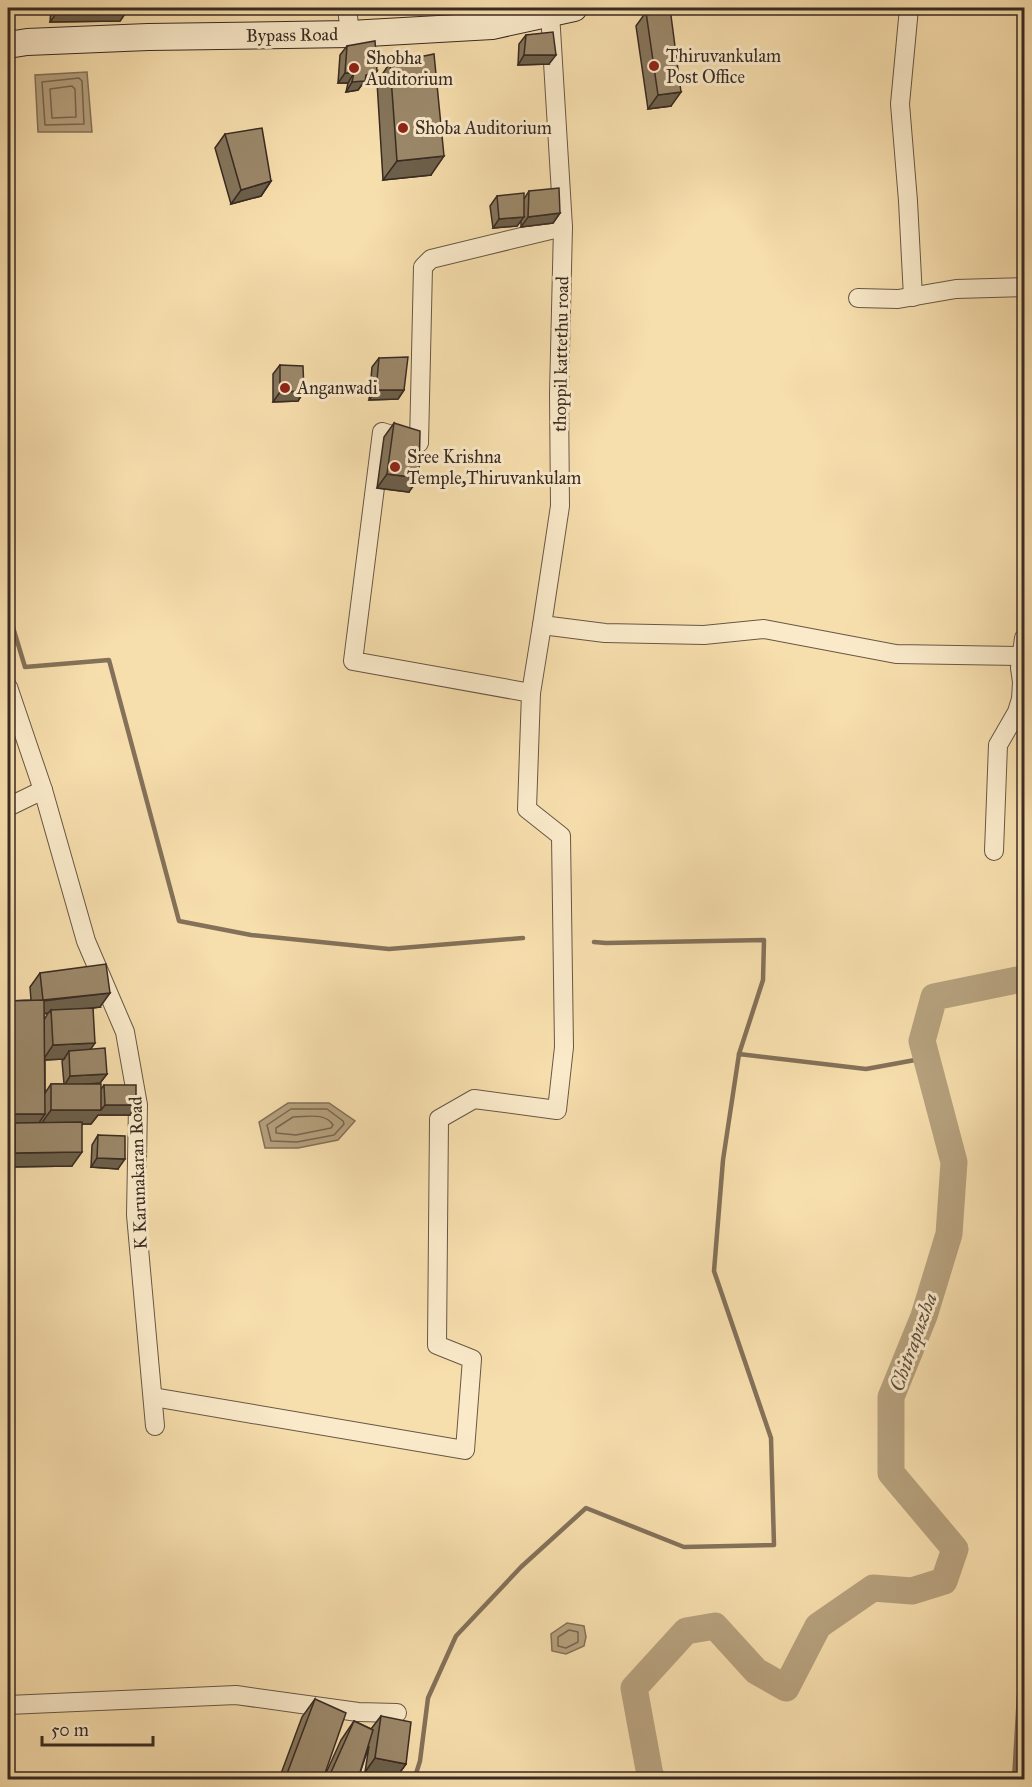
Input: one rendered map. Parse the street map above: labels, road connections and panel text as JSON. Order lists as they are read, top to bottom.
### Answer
{
  "streets": {
    "main road": ["Bypass Road"],
    "street": ["thoppil kattethu road", "K Karunakaran Road"]
  },
  "crossings": [
    ["Bypass Road", "thoppil kattethu road"],
    ["thoppil kattethu road", "K Karunakaran Road"]
  ],
  "water": ["Chitrapuzha"],
  "places": [
    "Thiruvankulam Post Office",
    "Shobha Auditorium",
    "Shoba Auditorium",
    "Anganwadi",
    "Sree Krishna Temple,Thiruvankulam"
  ],
  "scale_bar": "50 m"
}
